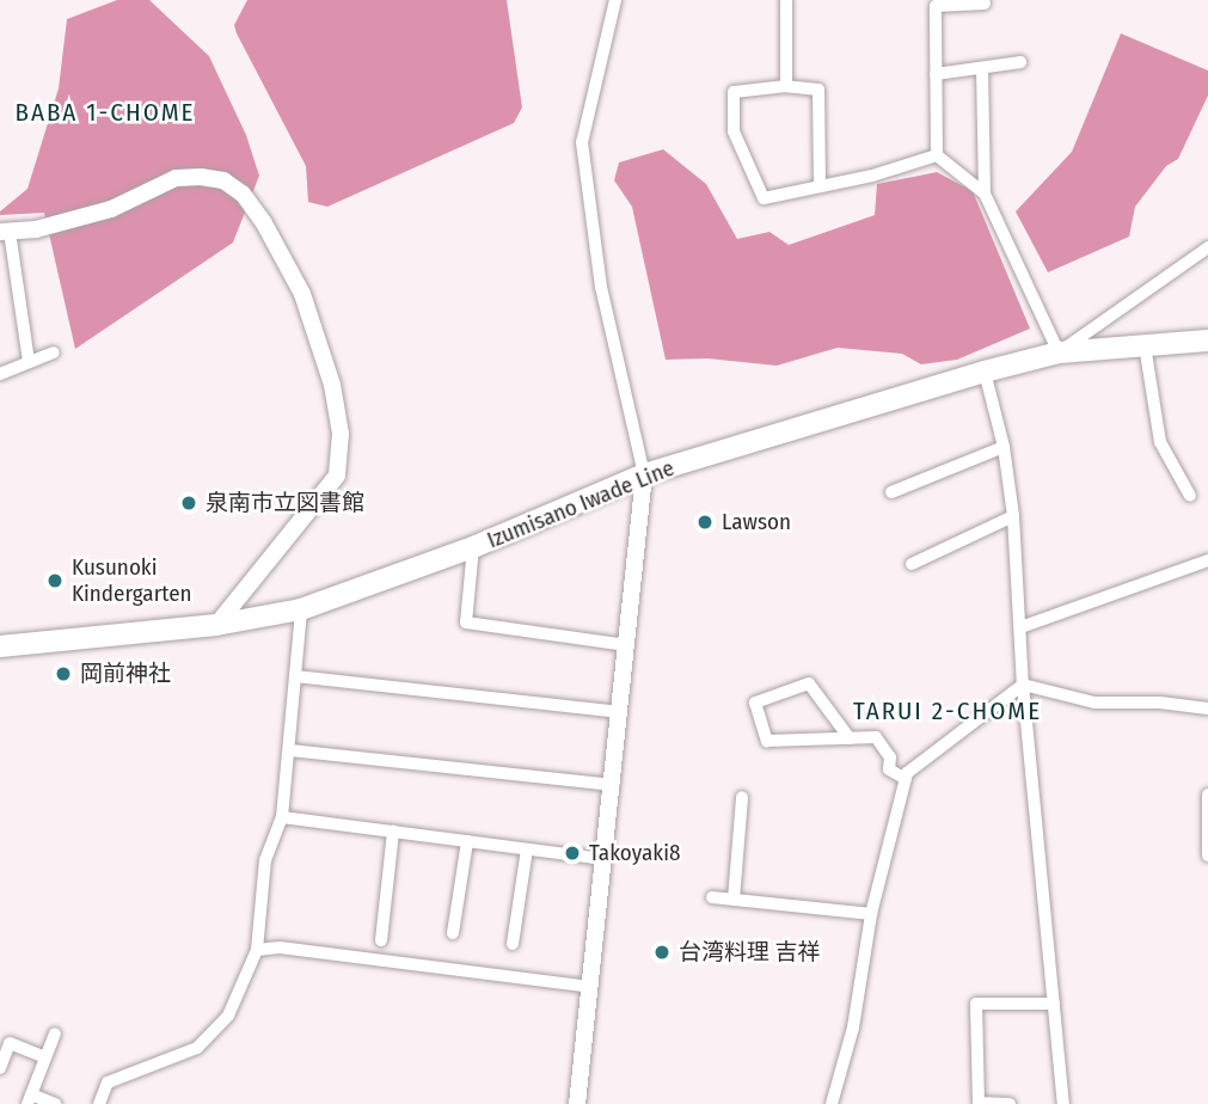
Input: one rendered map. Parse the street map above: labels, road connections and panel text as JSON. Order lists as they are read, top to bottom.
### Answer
{
  "streets": {
    "main road": ["Izumisano Iwade Line"]
  },
  "districts": ["BABA 1-CHOME", "TARUI 2-CHOME"],
  "places": [
    "泉南市立図書館",
    "Lawson",
    "Kusunoki Kindergarten",
    "岡前神社",
    "Takoyaki8",
    "台湾料理 吉祥"
  ]
}
